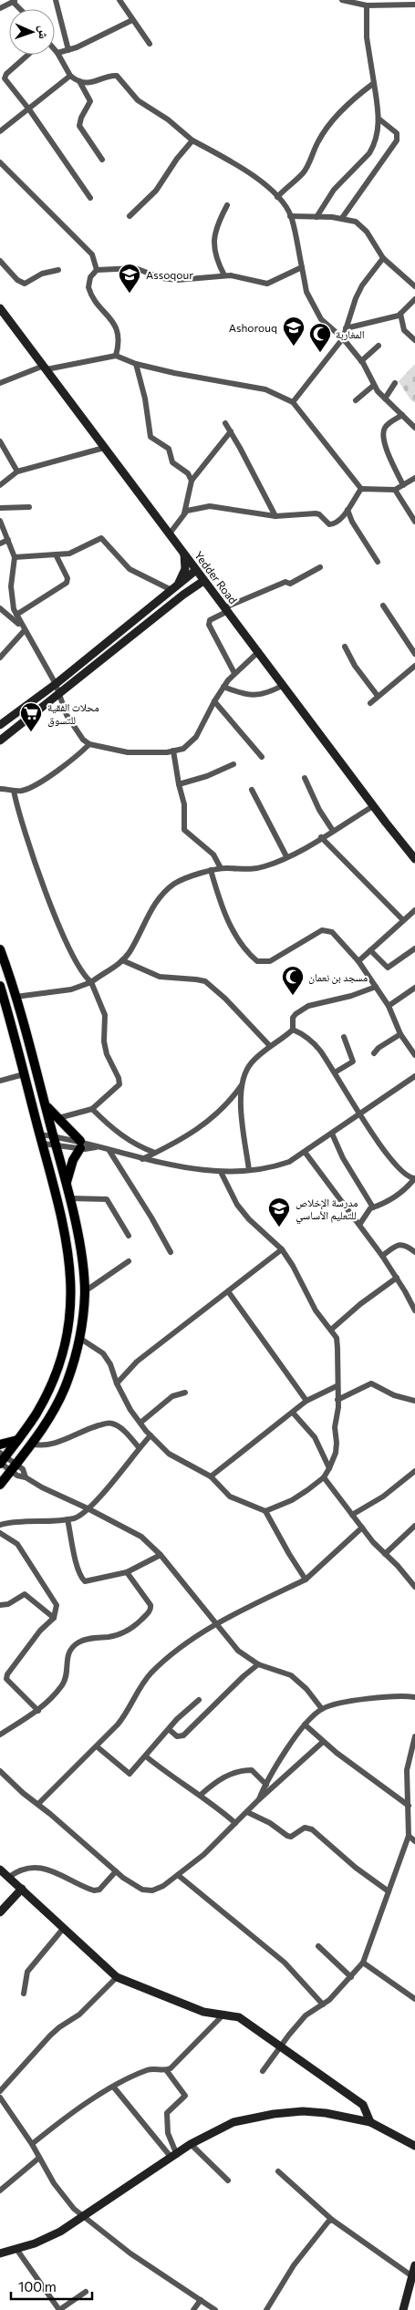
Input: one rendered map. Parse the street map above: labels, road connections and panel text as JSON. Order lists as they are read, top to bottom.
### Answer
{
  "streets": {
    "street": ["Yedder Road"]
  },
  "places": {
    "school or university": ["Assoqour", "Ashorouq", "مدرسة الإخلاص للتعليم الأساسي"],
    "mosque": ["المغاربة", "مسجد بن نعمان"],
    "supermarket": ["محلات الفقية للتسوق"]
  },
  "scale_bar": "100 m",
  "north": "right"
}
